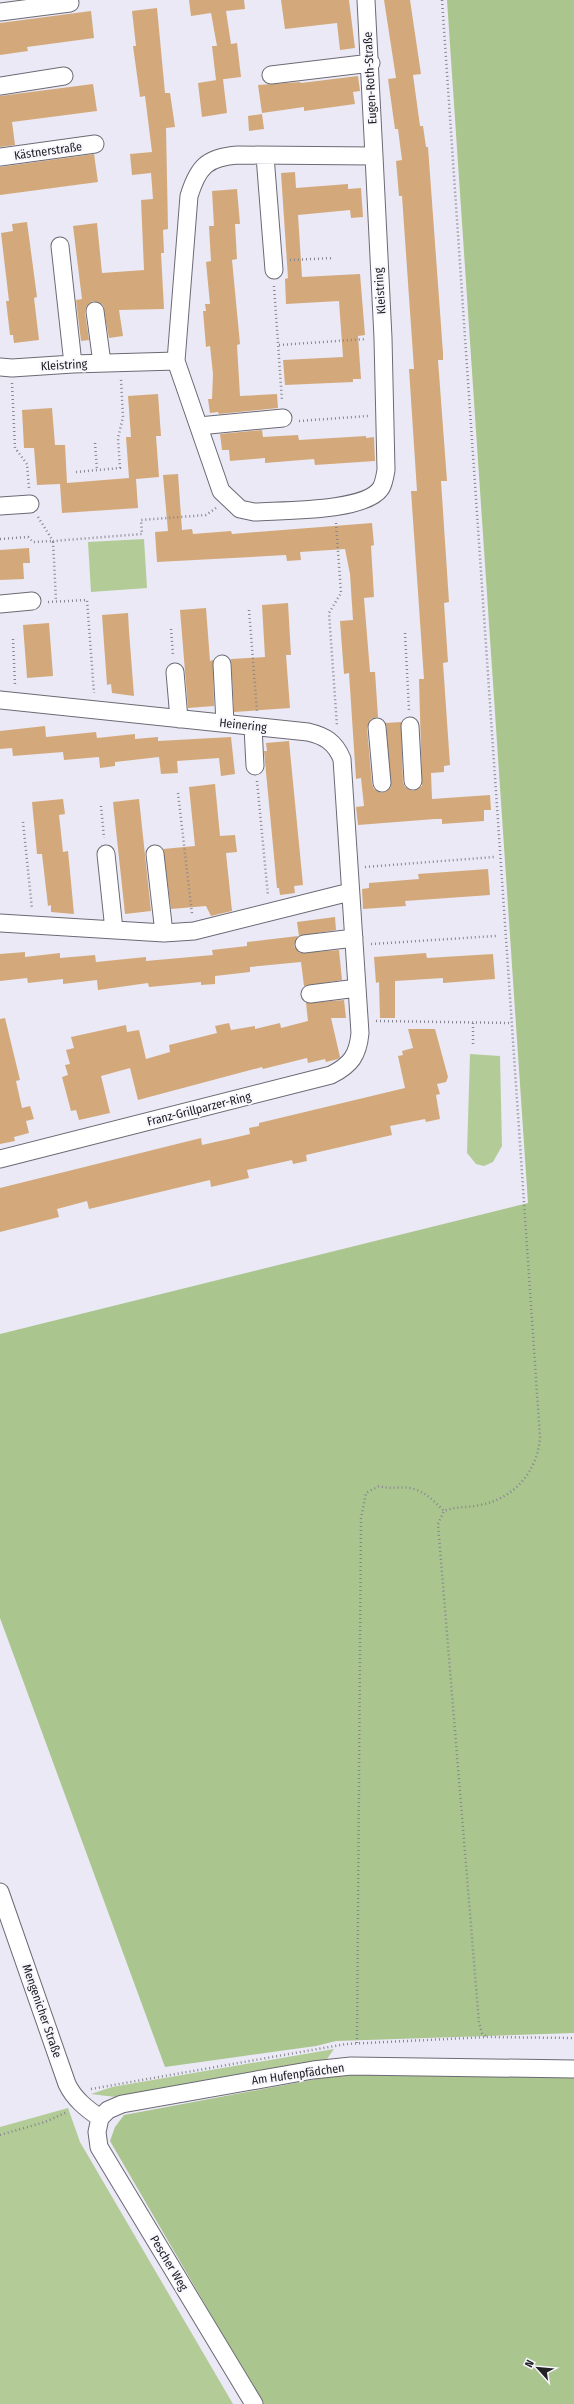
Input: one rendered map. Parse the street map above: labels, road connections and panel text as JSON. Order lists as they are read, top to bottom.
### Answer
{
  "streets": {
    "street": [
      "Eugen-Roth-Straße",
      "Kästnerstraße",
      "Kleistring",
      "Heinering",
      "Franz-Grillparzer-Ring",
      "Mengenicher Straße",
      "Am Hufenpfädchen",
      "Pescher Weg"
    ]
  },
  "crossings": [
    ["Eugen-Roth-Straße", "Kleistring"],
    ["Mengenicher Straße", "Am Hufenpfädchen"],
    ["Mengenicher Straße", "Pescher Weg"],
    ["Am Hufenpfädchen", "Pescher Weg"]
  ],
  "north": "top left"
}
